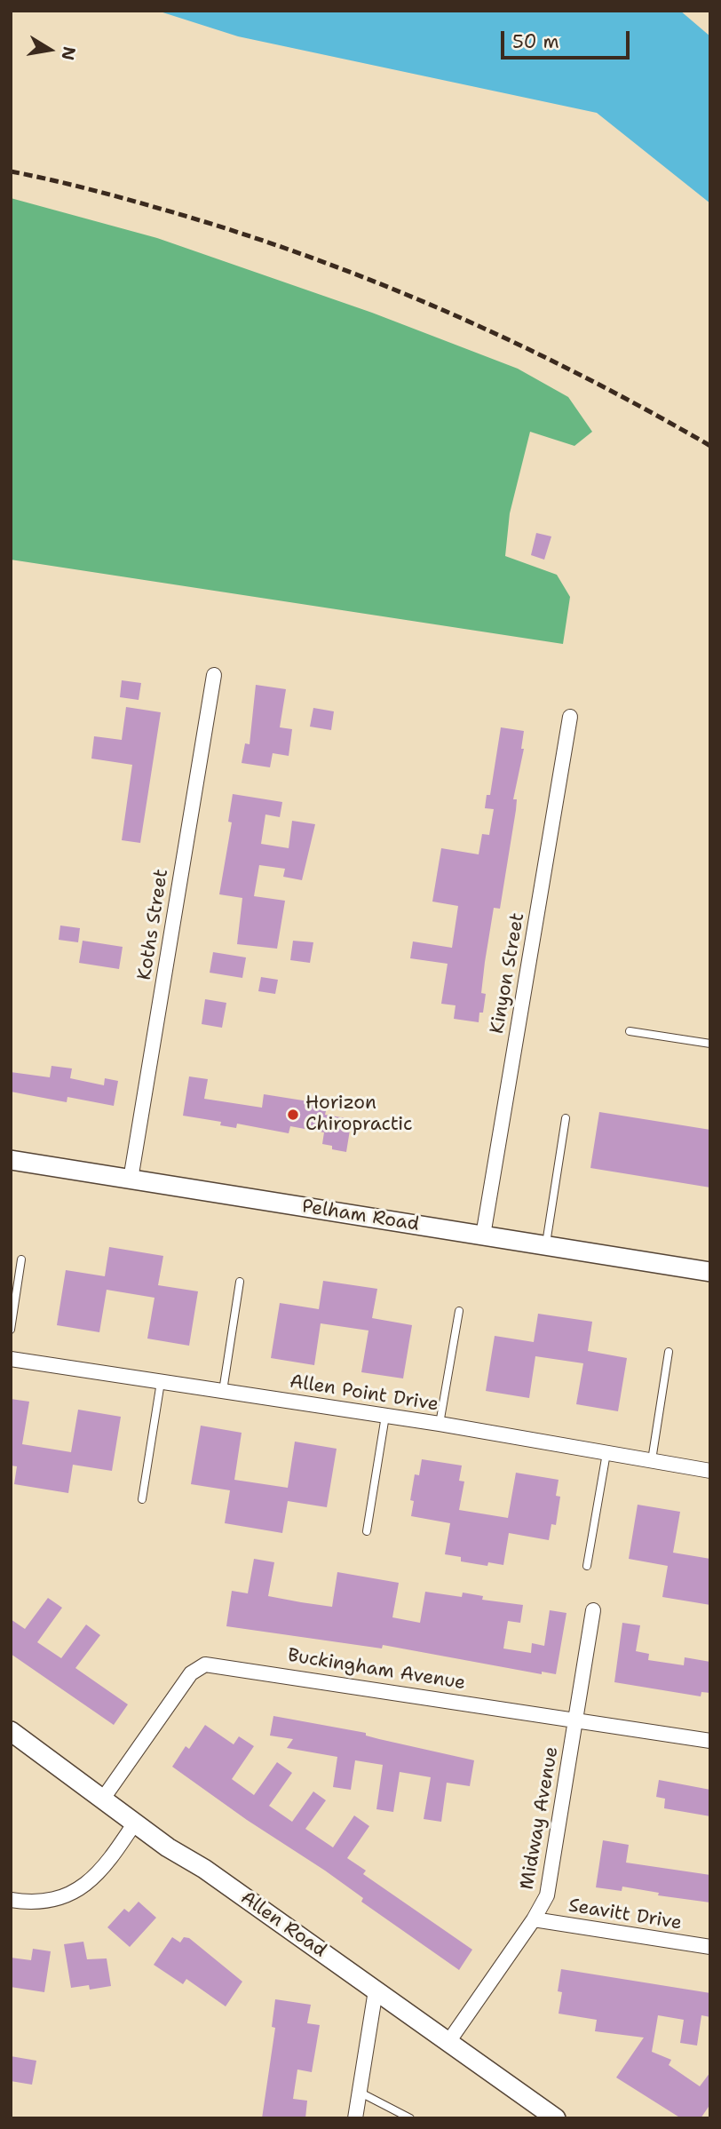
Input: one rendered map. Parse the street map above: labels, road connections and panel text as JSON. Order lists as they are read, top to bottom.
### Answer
{
  "streets": {
    "main road": ["Pelham Road", "Allen Road"],
    "street": [
      "Koths Street",
      "Kinyon Street",
      "Allen Point Drive",
      "Buckingham Avenue",
      "Midway Avenue",
      "Seavitt Drive"
    ]
  },
  "crossings": [
    ["Koths Street", "Pelham Road"],
    ["Kinyon Street", "Pelham Road"],
    ["Buckingham Avenue", "Midway Avenue"],
    ["Buckingham Avenue", "Allen Road"],
    ["Midway Avenue", "Seavitt Drive"],
    ["Midway Avenue", "Allen Road"]
  ],
  "places": ["Horizon Chiropractic"],
  "scale_bar": "50 m",
  "north": "right"
}
